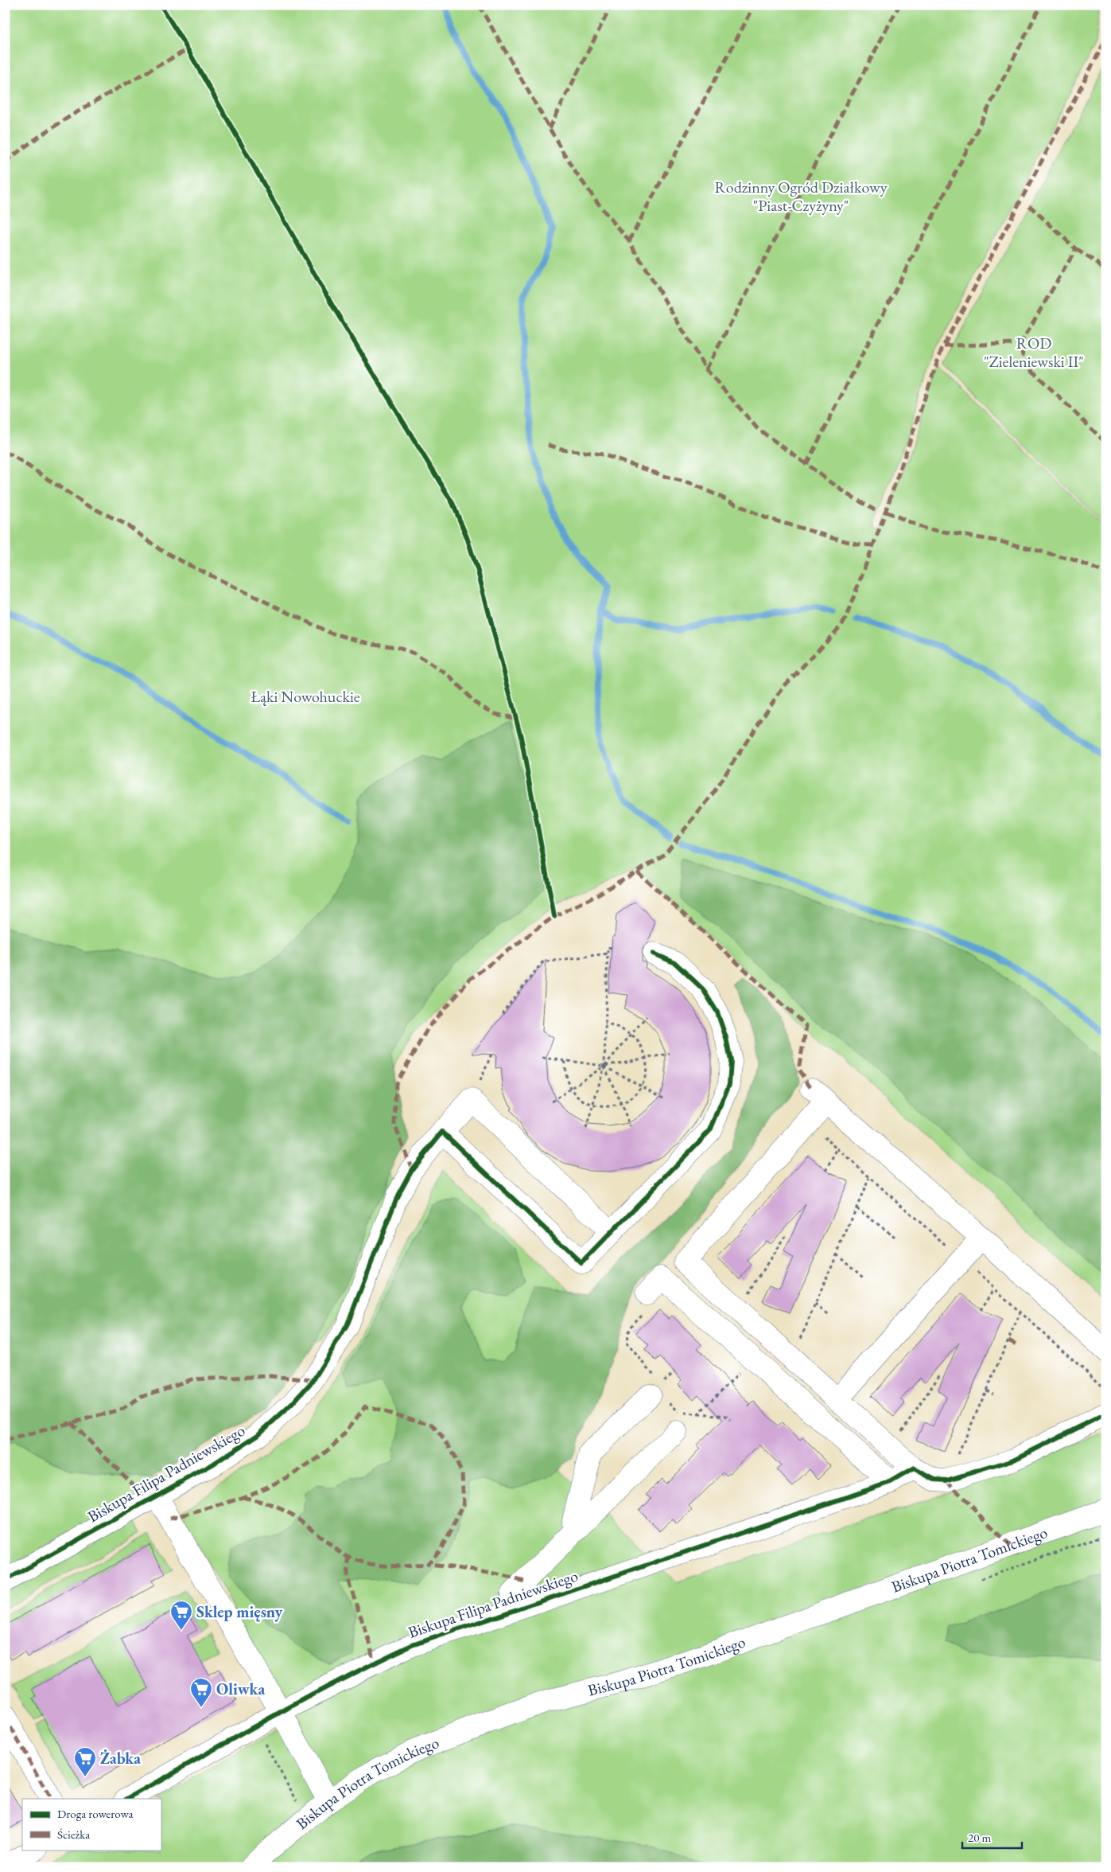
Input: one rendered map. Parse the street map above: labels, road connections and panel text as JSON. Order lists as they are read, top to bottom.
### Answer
{
  "streets": {
    "street": ["Biskupa Filipa Padniewskiego", "Biskupa Piotra Tomickiego"]
  },
  "crossings": [
    ["Biskupa Filipa Padniewskiego", "Biskupa Piotra Tomickiego"]
  ],
  "parks": ["Rodzinny Ogród Działkowy \"Piast-Czyżyny\"", "ROD \"Zieleniewski II\"", "Łąki Nowohuckie"],
  "places": {
    "supermarket": ["Sklep mięsny", "Oliwka", "Żabka"]
  },
  "legend": ["Droga rowerowa", "Ścieżka"],
  "scale_bar": "20 m"
}
